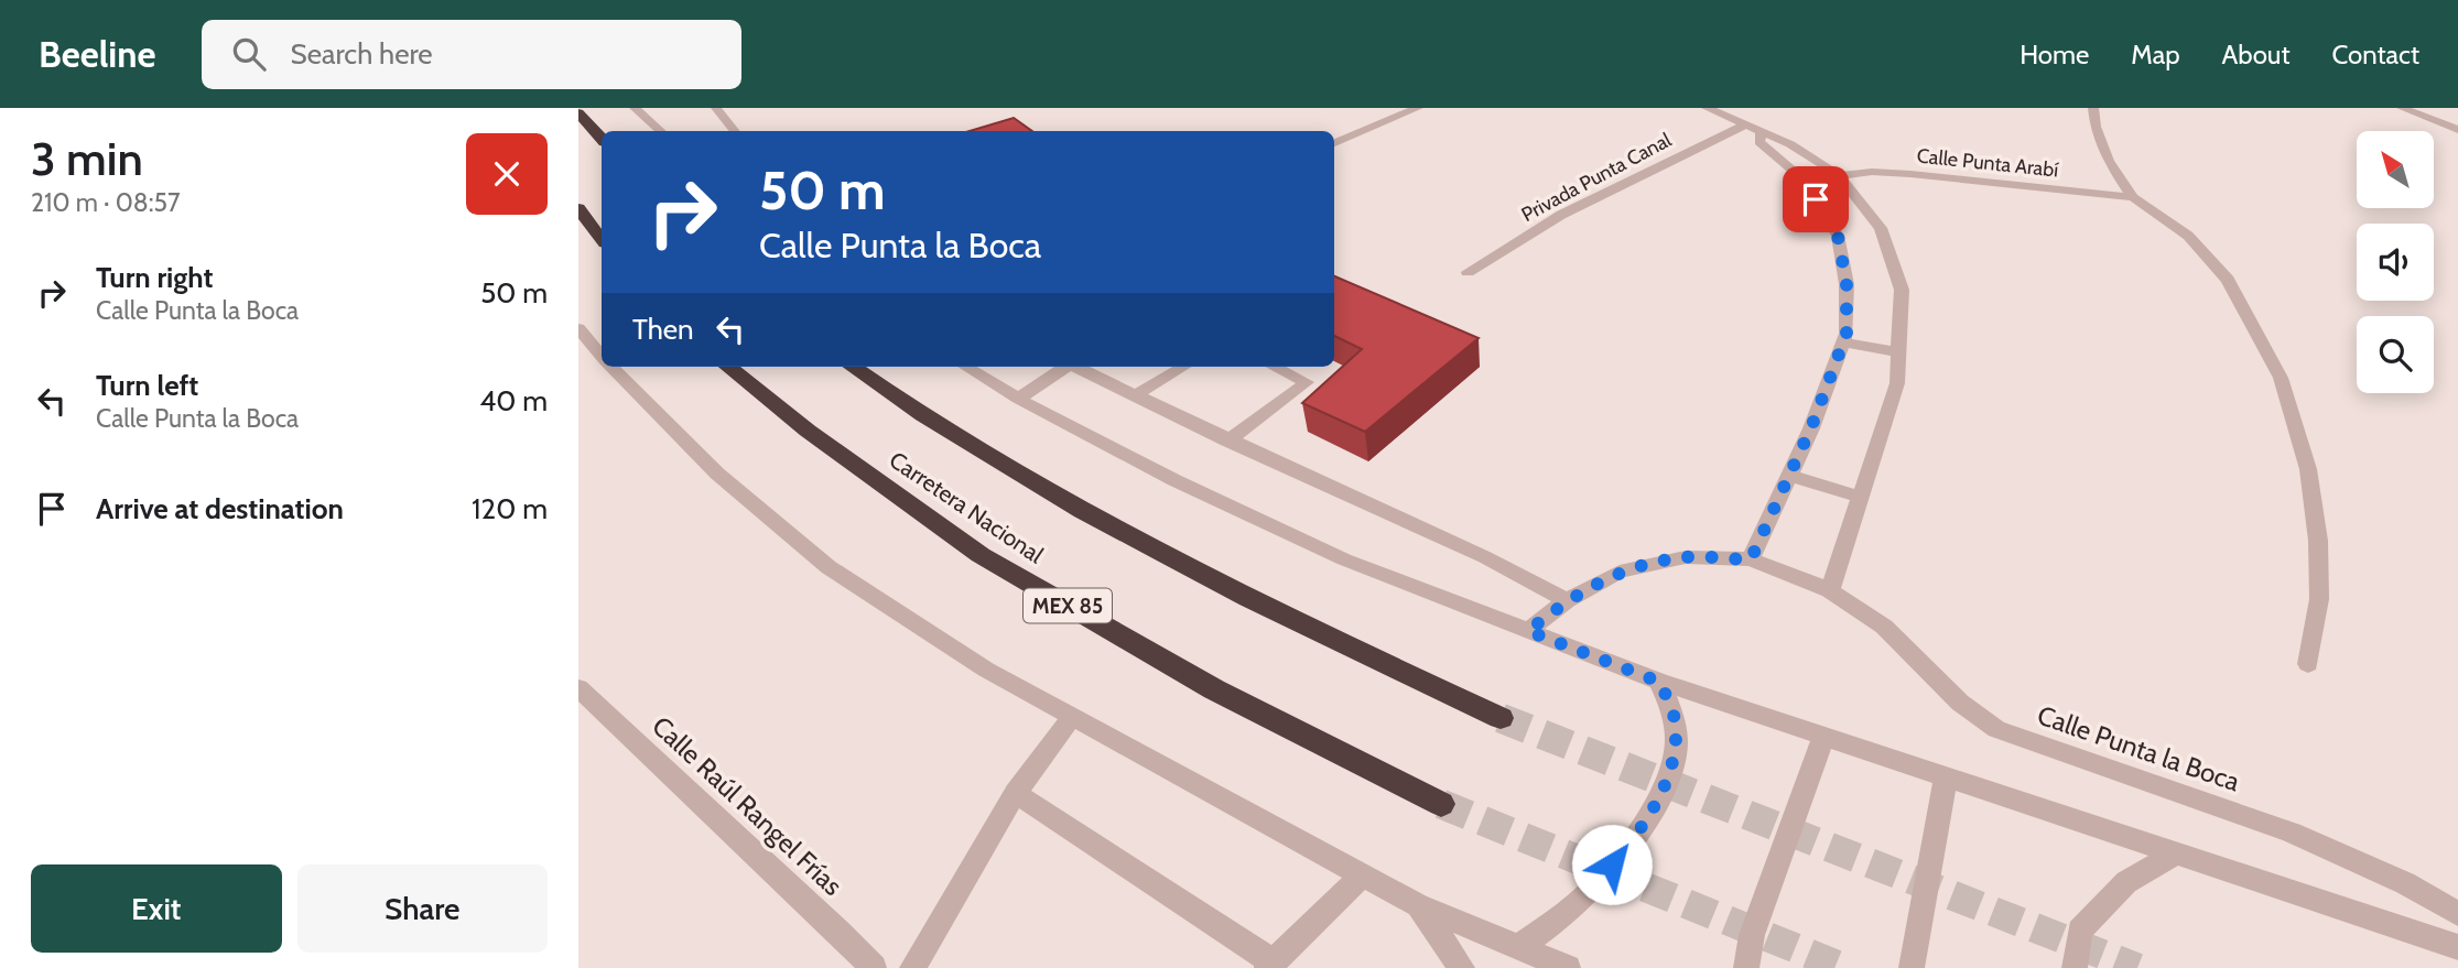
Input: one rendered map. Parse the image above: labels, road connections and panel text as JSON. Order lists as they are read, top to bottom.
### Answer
{
  "streets": {
    "highway": ["Carretera Nacional", "MEX 85"],
    "street": [
      "Calle Punta Arabí",
      "Privada Punta Canal",
      "Calle Punta la Boca",
      "Calle Raúl Rangel Frías"
    ]
  },
  "north": "top left",
  "page": {
    "header": "Beeline",
    "search": "Search here",
    "nav": [
      "Home",
      "Map",
      "About",
      "Contact"
    ],
    "heading": ["3 min", "210 m · 08:57"],
    "turn": ["50 m", "Calle Punta la Boca"],
    "list": [
      {
        "name": "Turn right",
        "note": "Calle Punta la Boca",
        "value": "50 m"
      },
      {
        "name": "Turn left",
        "note": "Calle Punta la Boca",
        "value": "40 m"
      },
      {
        "name": "Arrive at destination",
        "value": "120 m"
      }
    ],
    "then": "Then",
    "buttons": ["Exit", "Share"]
  }
}
